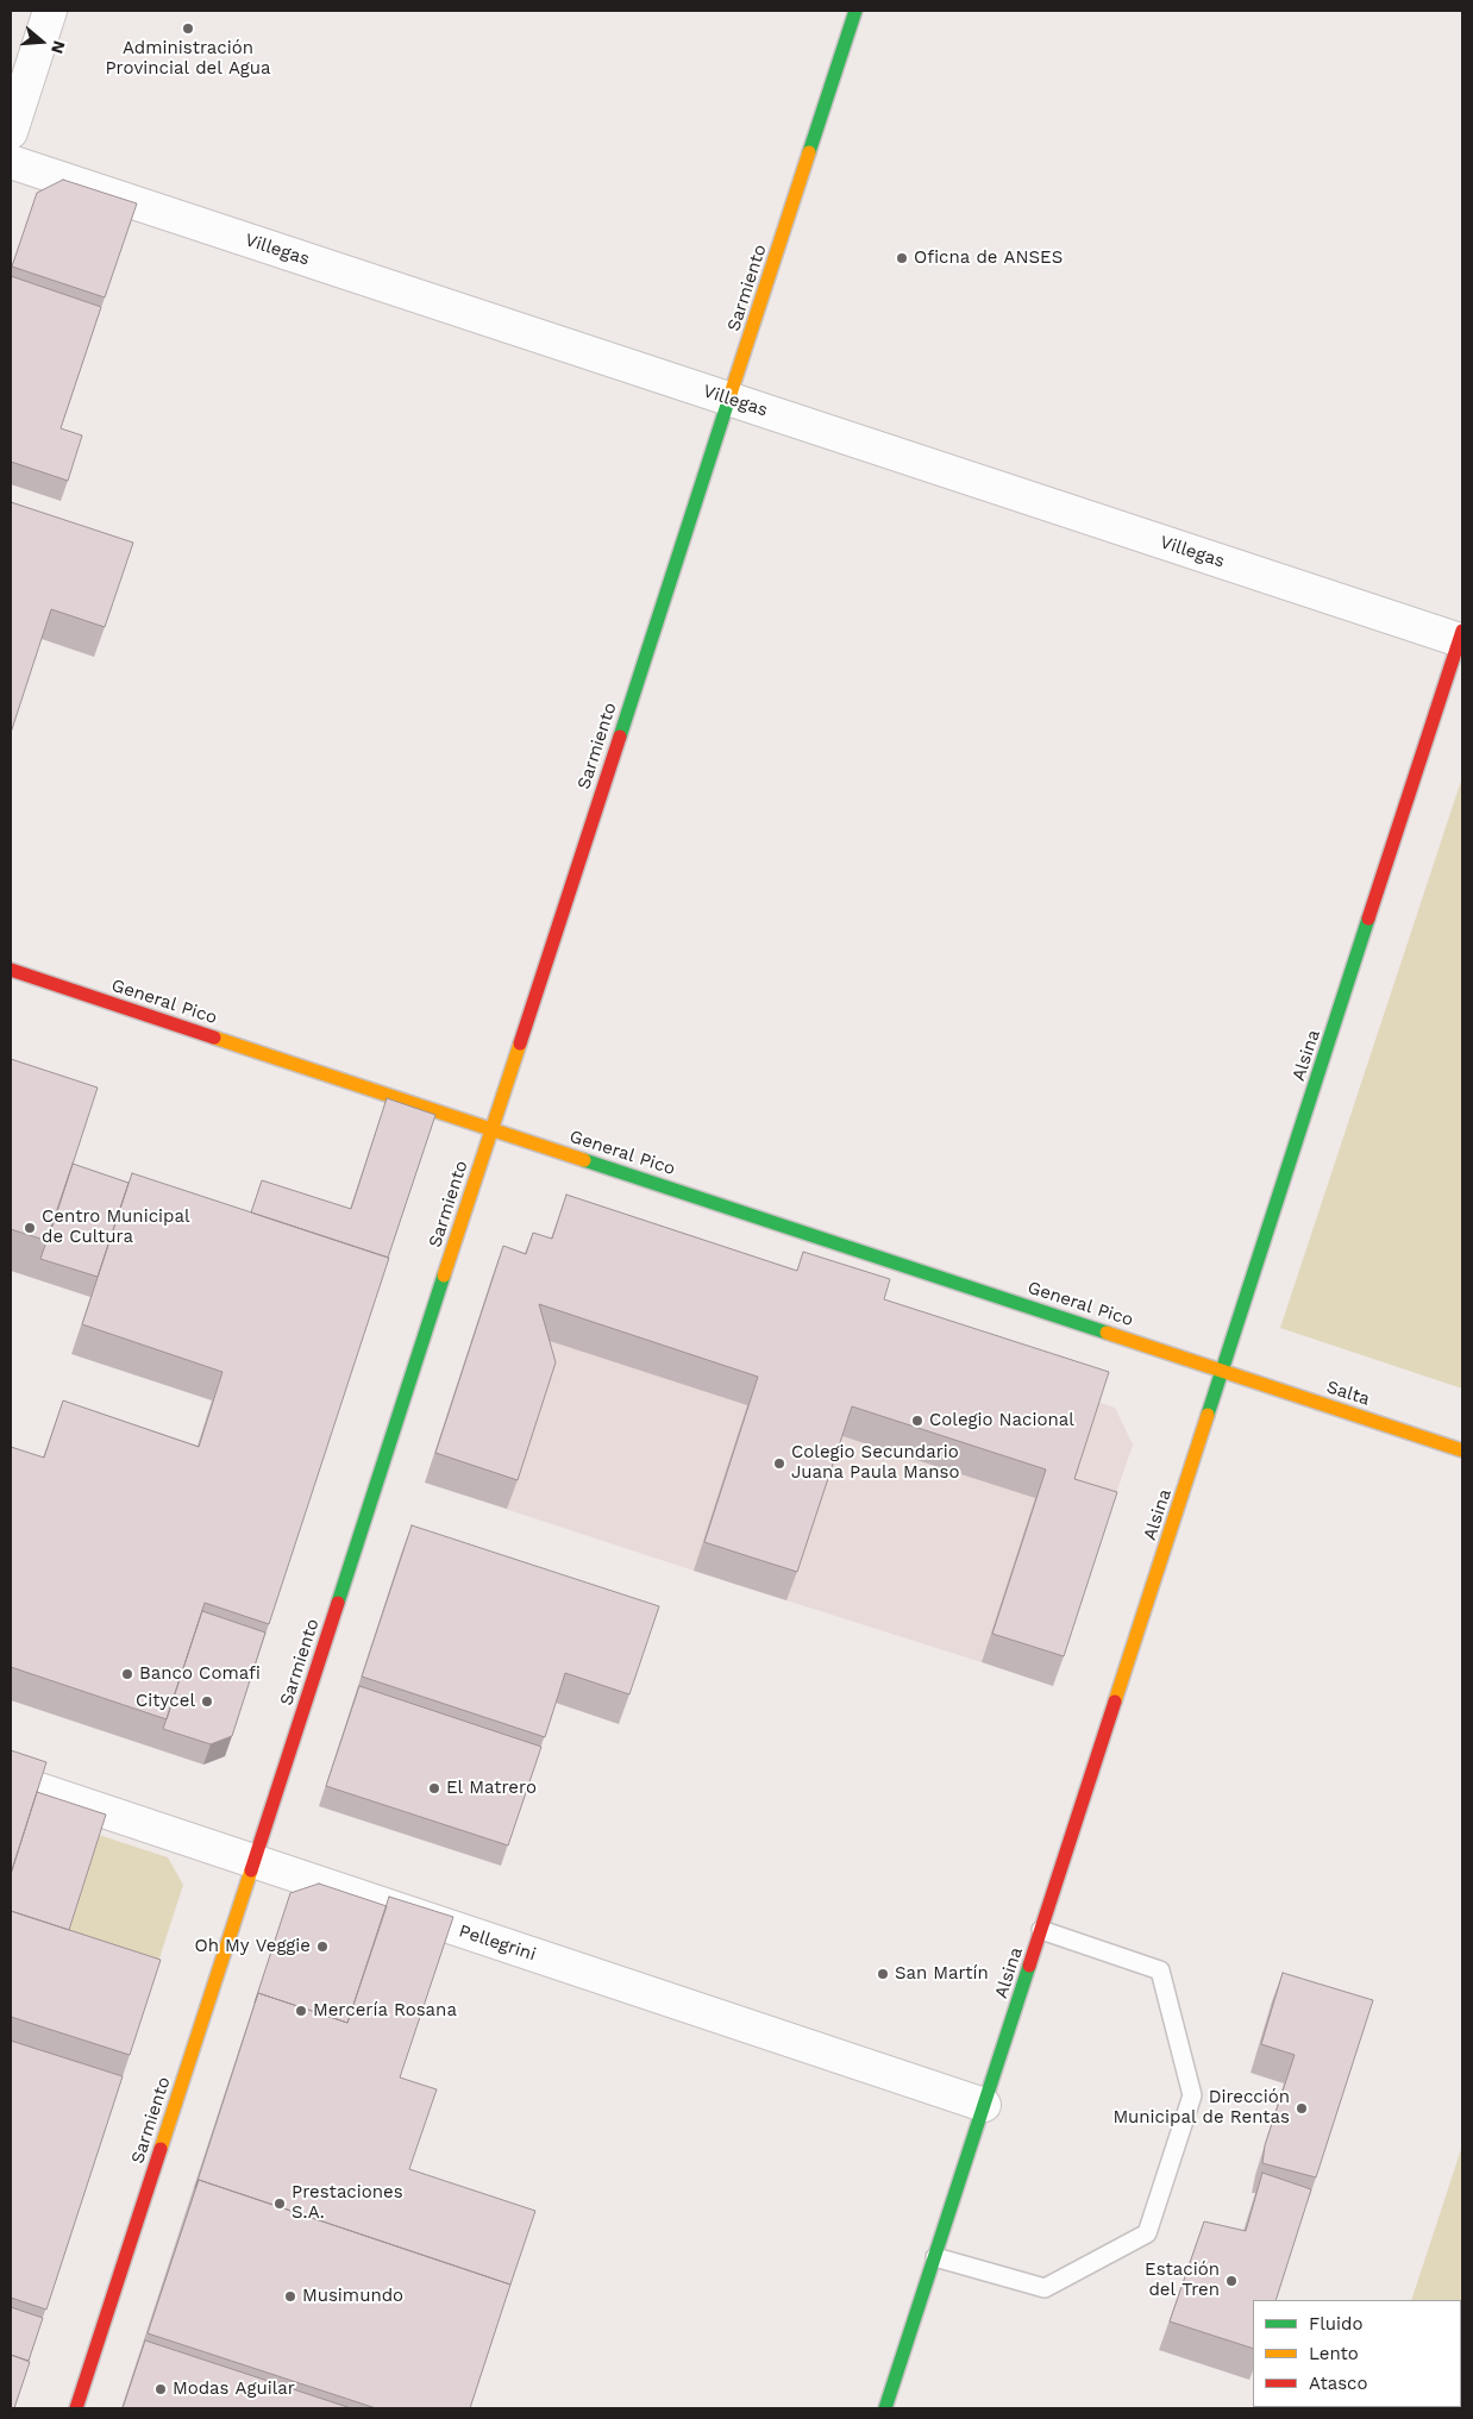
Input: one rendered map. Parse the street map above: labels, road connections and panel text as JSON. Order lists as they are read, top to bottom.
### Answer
{
  "streets": {
    "street": [
      "Villegas",
      "Sarmiento",
      "General Pico",
      "Alsina",
      "Salta",
      "Pellegrini"
    ]
  },
  "crossings": [
    ["Villegas", "Sarmiento"],
    ["Villegas", "Alsina"],
    ["Sarmiento", "General Pico"],
    ["Sarmiento", "Pellegrini"],
    ["General Pico", "Alsina"],
    ["General Pico", "Salta"],
    ["Alsina", "Salta"],
    ["Alsina", "Pellegrini"]
  ],
  "places": [
    "Administración Provincial del Agua",
    "Oficna de ANSES",
    "Centro Municipal de Cultura",
    "Colegio Nacional",
    "Colegio Secundario Juana Paula Manso",
    "Banco Comafi",
    "Citycel",
    "El Matrero",
    "Oh My Veggie",
    "San Martín",
    "Mercería Rosana",
    "Dirección Municipal de Rentas",
    "Prestaciones S.A.",
    "Estación del Tren",
    "Musimundo",
    "Modas Aguilar"
  ],
  "legend": ["Fluido", "Lento", "Atasco"],
  "north": "right"
}
